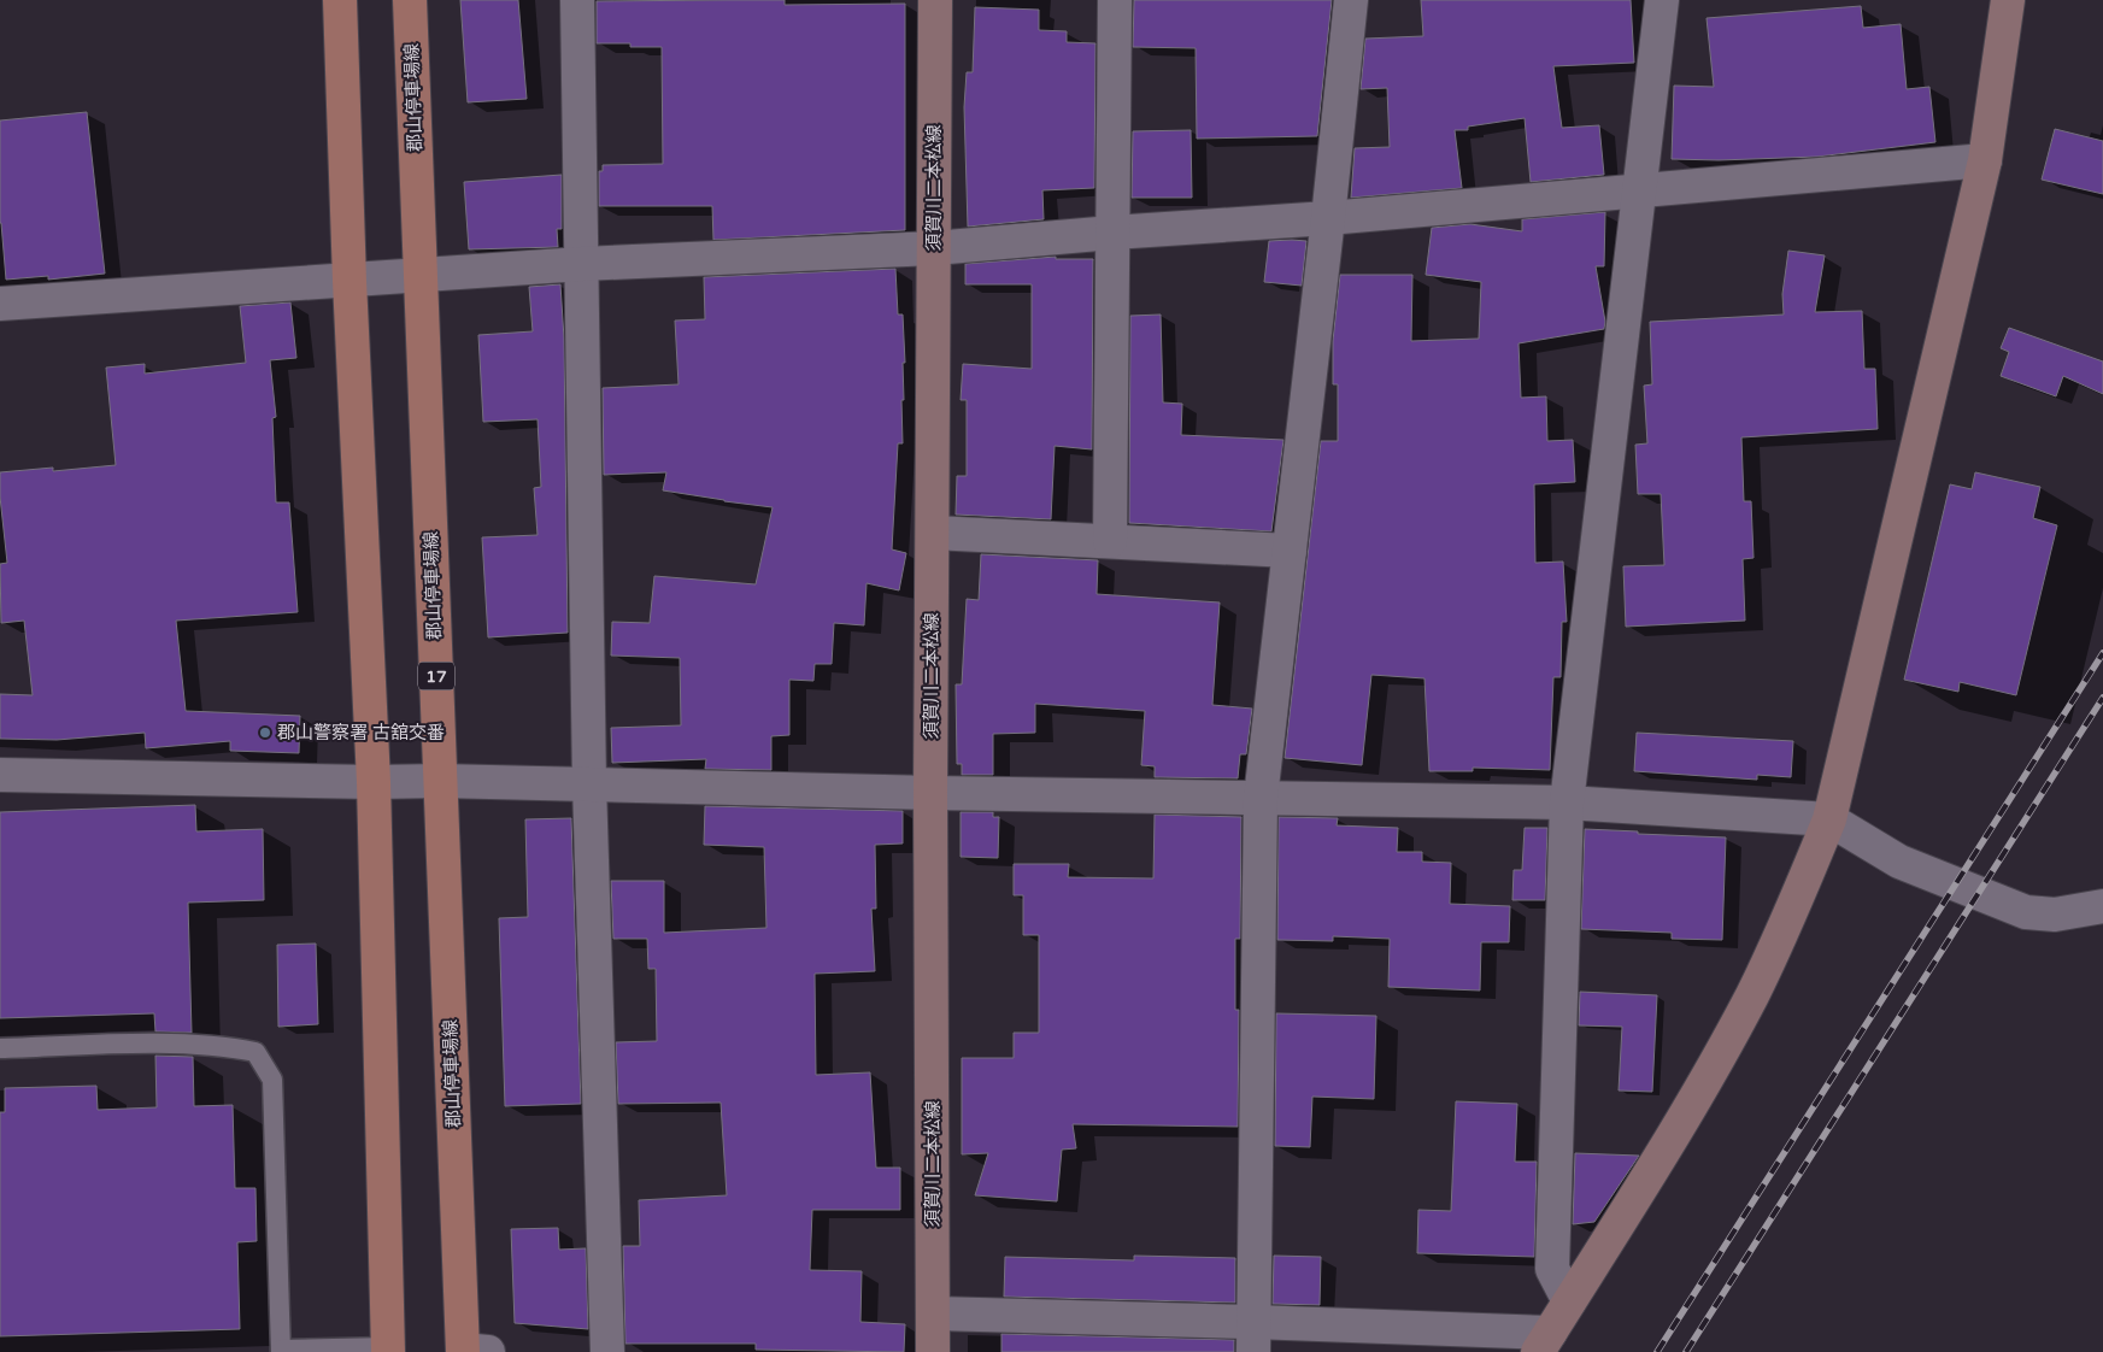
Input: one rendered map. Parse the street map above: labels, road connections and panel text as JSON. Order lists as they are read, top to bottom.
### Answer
{
  "streets": {
    "main road": ["郡山停車場線", "17"],
    "street": ["須賀川二本松線"]
  },
  "places": ["郡山警察署 古舘交番"]
}
